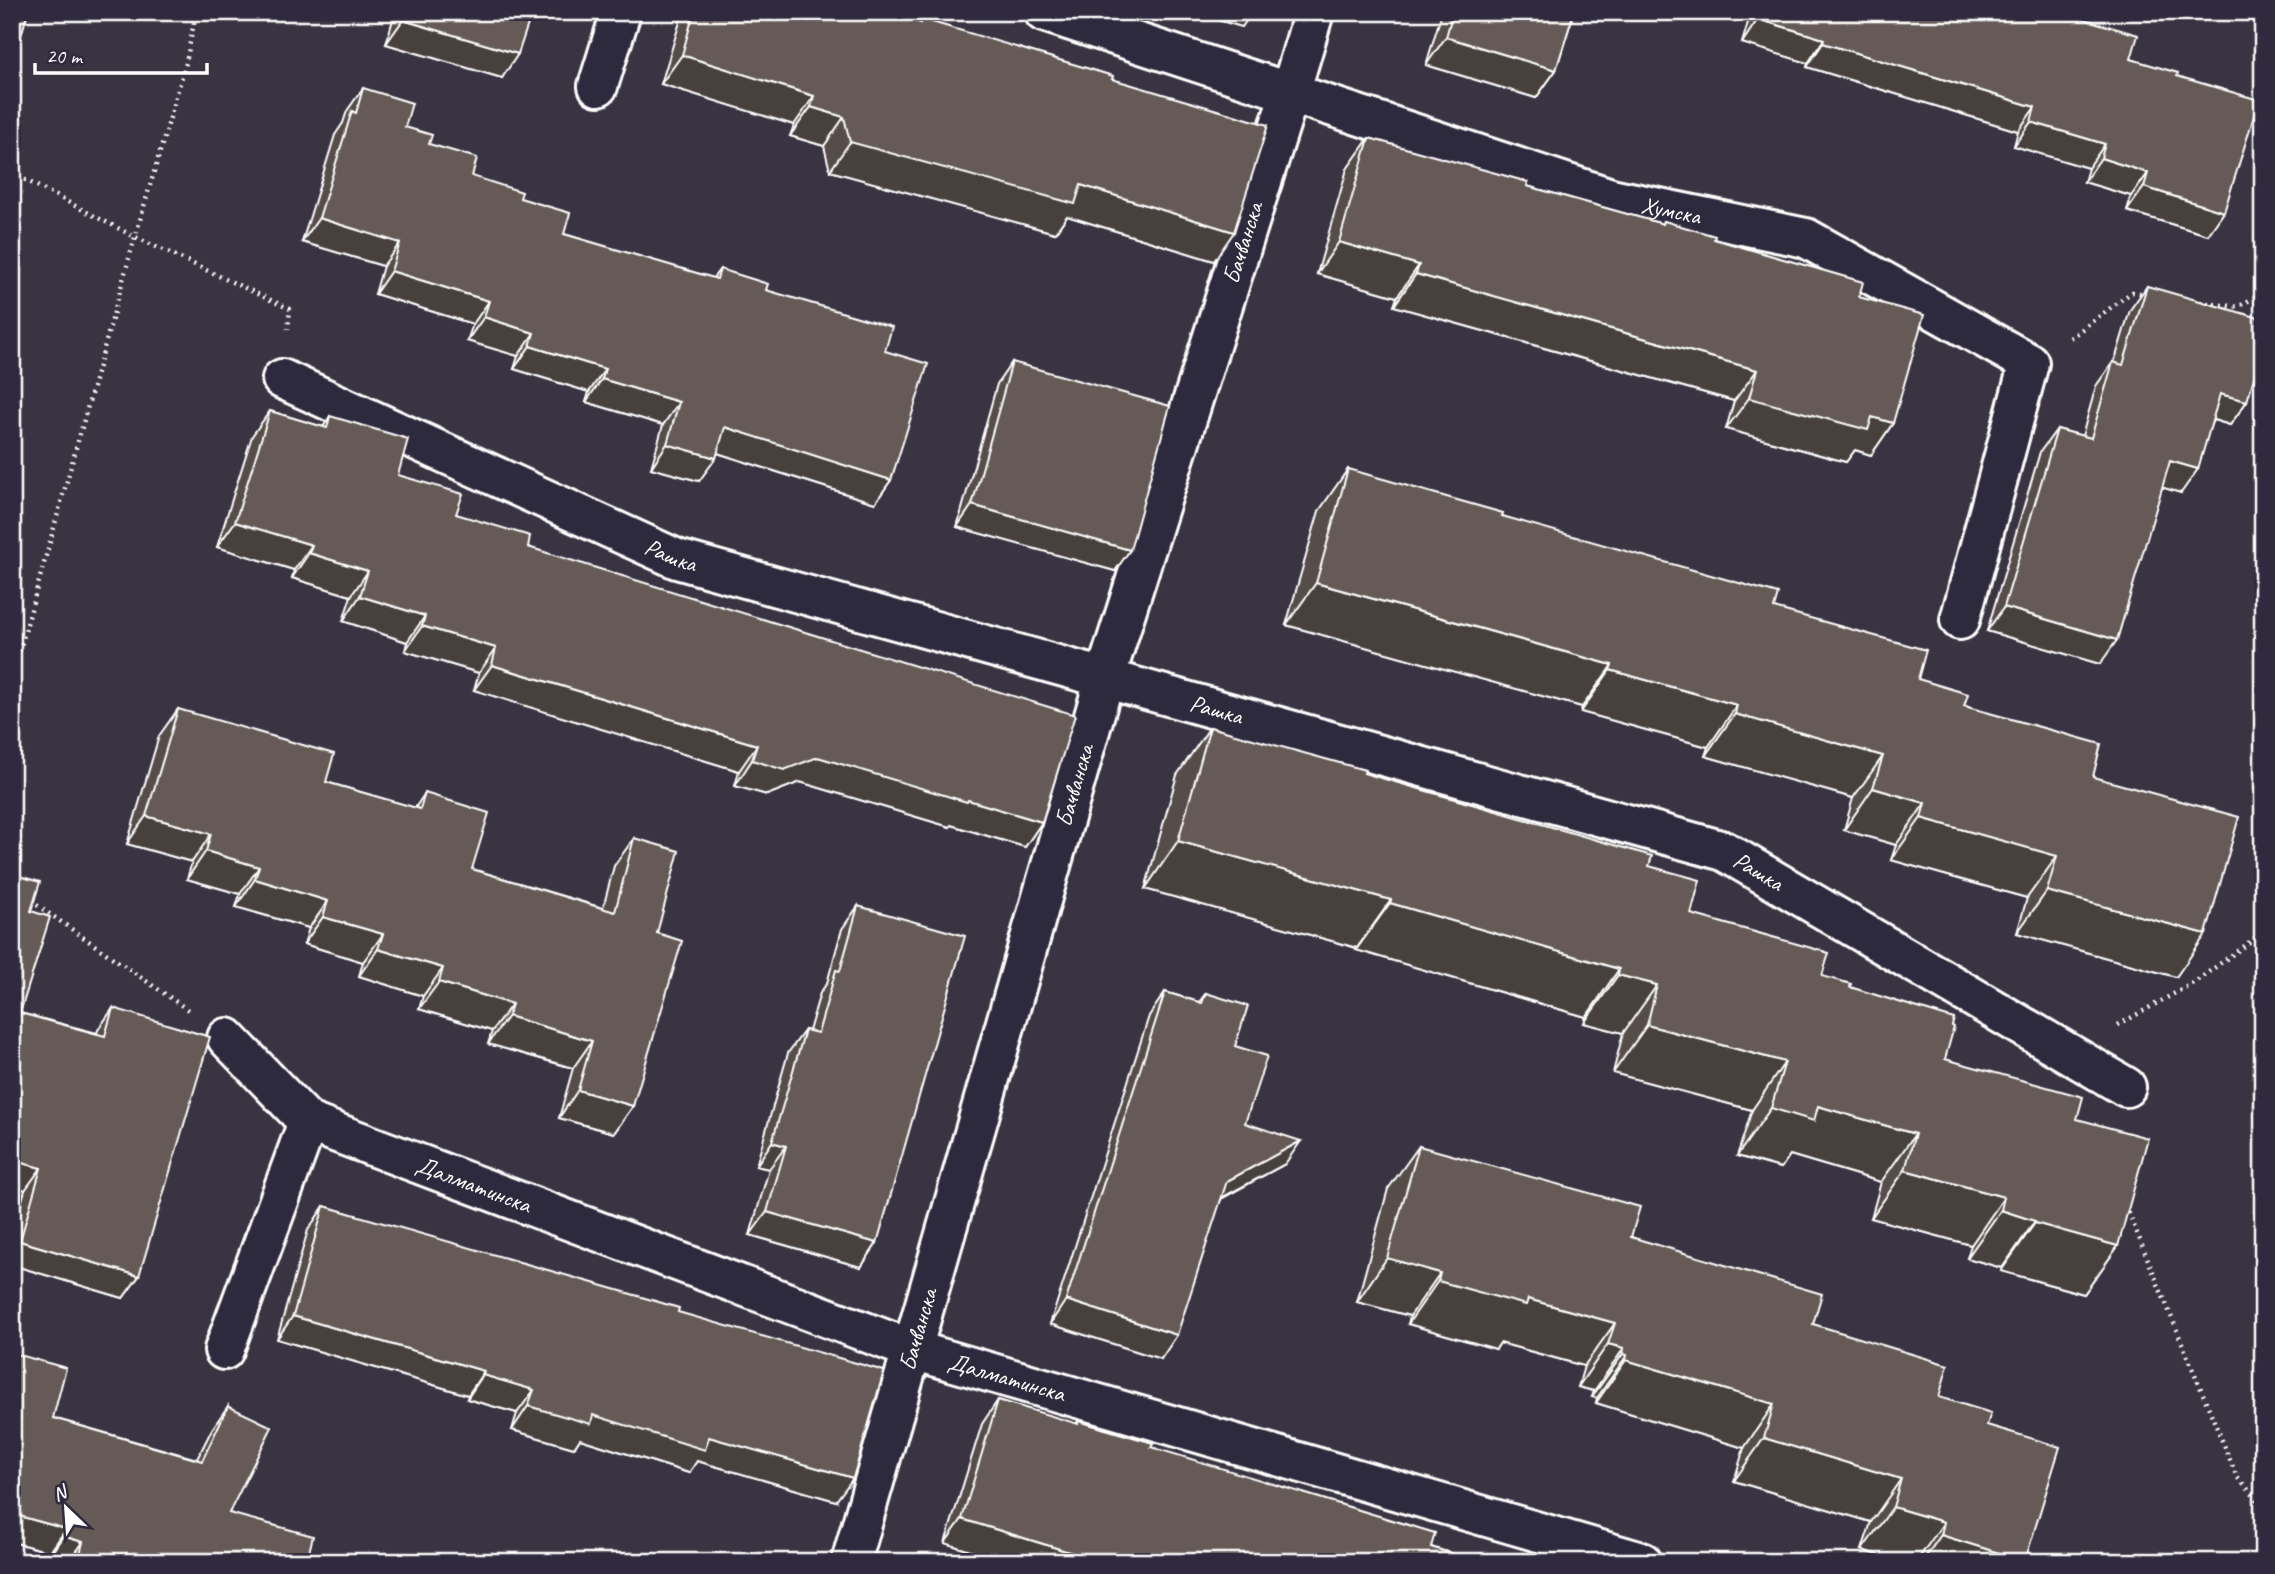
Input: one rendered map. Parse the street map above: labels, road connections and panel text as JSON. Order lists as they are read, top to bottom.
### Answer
{
  "streets": {
    "street": [
      "Хумска",
      "Бачванска",
      "Рашка",
      "Далматинска"
    ]
  },
  "crossings": [
    ["Хумска", "Бачванска"],
    ["Бачванска", "Рашка"],
    ["Бачванска", "Далматинска"]
  ],
  "scale_bar": "20 m",
  "north": "top left"
}
